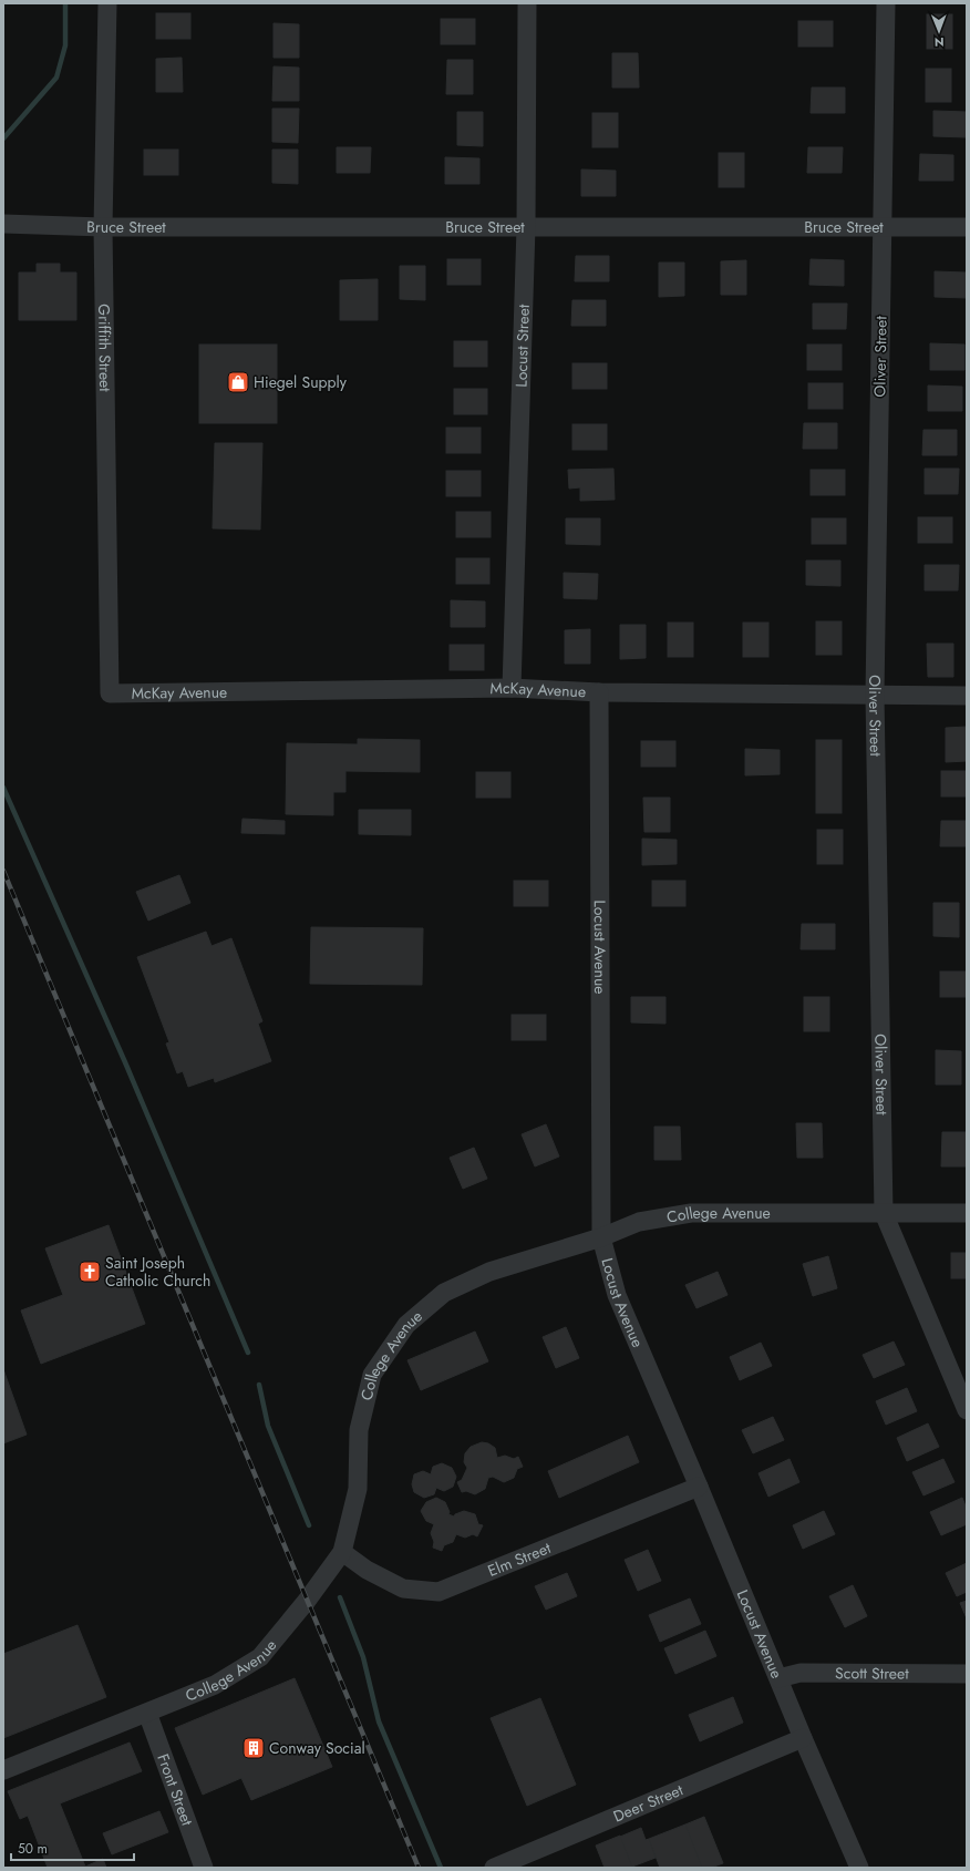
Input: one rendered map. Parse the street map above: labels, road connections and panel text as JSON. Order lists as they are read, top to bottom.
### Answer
{
  "streets": {
    "street": [
      "Bruce Street",
      "Locust Street",
      "Griffith Street",
      "Oliver Street",
      "McKay Avenue",
      "Locust Avenue",
      "College Avenue",
      "Elm Street",
      "Scott Street",
      "Front Street",
      "Deer Street"
    ]
  },
  "crossings": [
    ["Bruce Street", "Locust Street"],
    ["Bruce Street", "Griffith Street"],
    ["Bruce Street", "Oliver Street"],
    ["Locust Street", "McKay Avenue"],
    ["Griffith Street", "McKay Avenue"],
    ["Oliver Street", "McKay Avenue"],
    ["Oliver Street", "College Avenue"],
    ["McKay Avenue", "Locust Avenue"],
    ["Locust Avenue", "College Avenue"],
    ["Locust Avenue", "Elm Street"],
    ["Locust Avenue", "Scott Street"],
    ["Locust Avenue", "Deer Street"],
    ["College Avenue", "Elm Street"],
    ["College Avenue", "Front Street"]
  ],
  "places": {
    "shop": ["Hiegel Supply"],
    "church": ["Saint Joseph Catholic Church"],
    "building": ["Conway Social"]
  },
  "scale_bar": "50 m",
  "north": "bottom"
}
